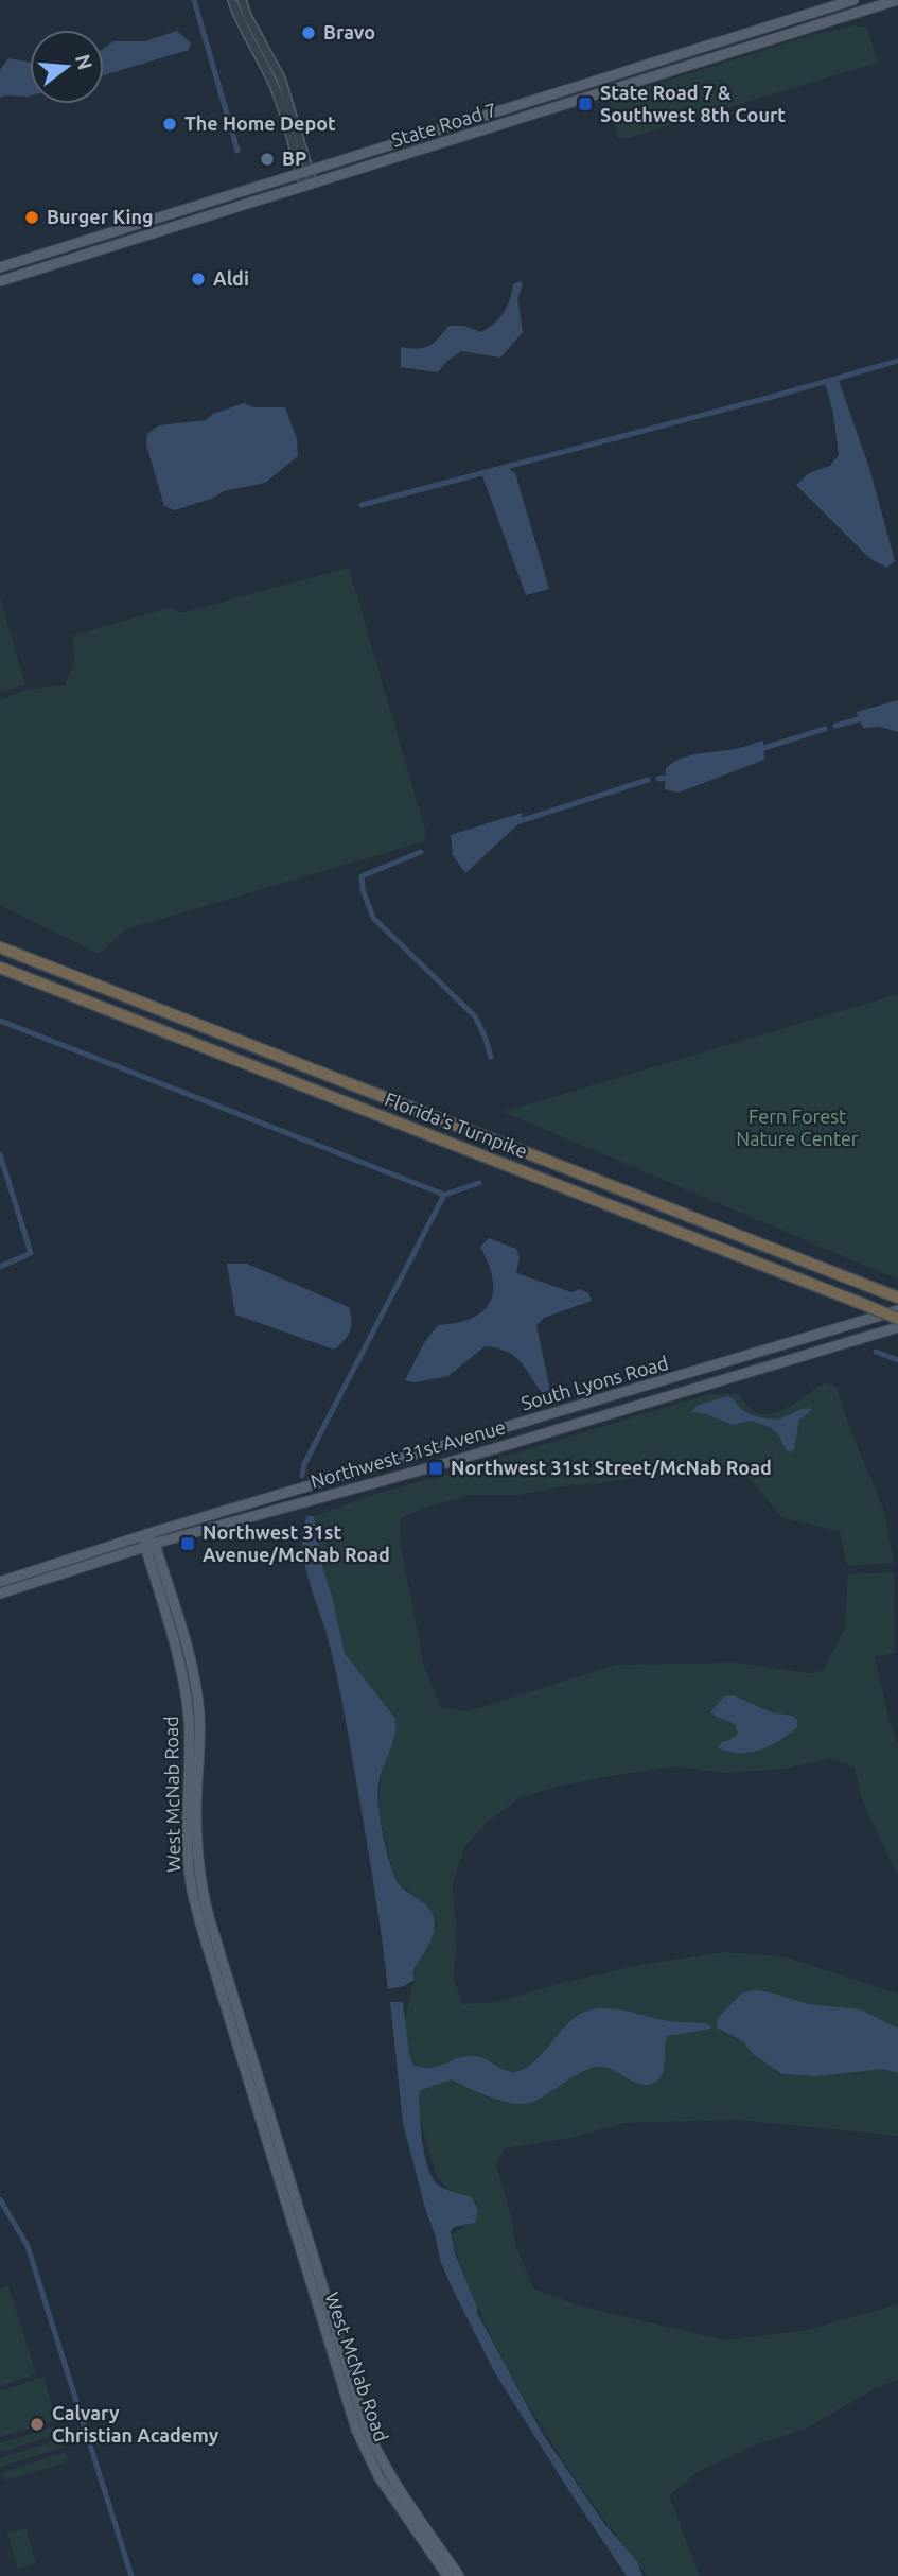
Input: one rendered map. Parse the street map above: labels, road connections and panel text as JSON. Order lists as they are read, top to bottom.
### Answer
{
  "streets": {
    "highway": ["Florida's Turnpike"],
    "main road": [
      "State Road 7",
      "South Lyons Road",
      "Northwest 31st Avenue",
      "West McNab Road"
    ]
  },
  "crossings": [
    ["South Lyons Road", "West McNab Road"],
    ["Northwest 31st Avenue", "West McNab Road"]
  ],
  "parks": ["Fern Forest Nature Center"],
  "places": {
    "other": [
      "Bravo",
      "The Home Depot",
      "BP",
      "Burger King",
      "Aldi",
      "Calvary Christian Academy"
    ],
    "transit": ["State Road 7 & Southwest 8th Court", "Northwest 31st Street/McNab Road", "Northwest 31st Avenue/McNab Road"]
  },
  "north": "right"
}
